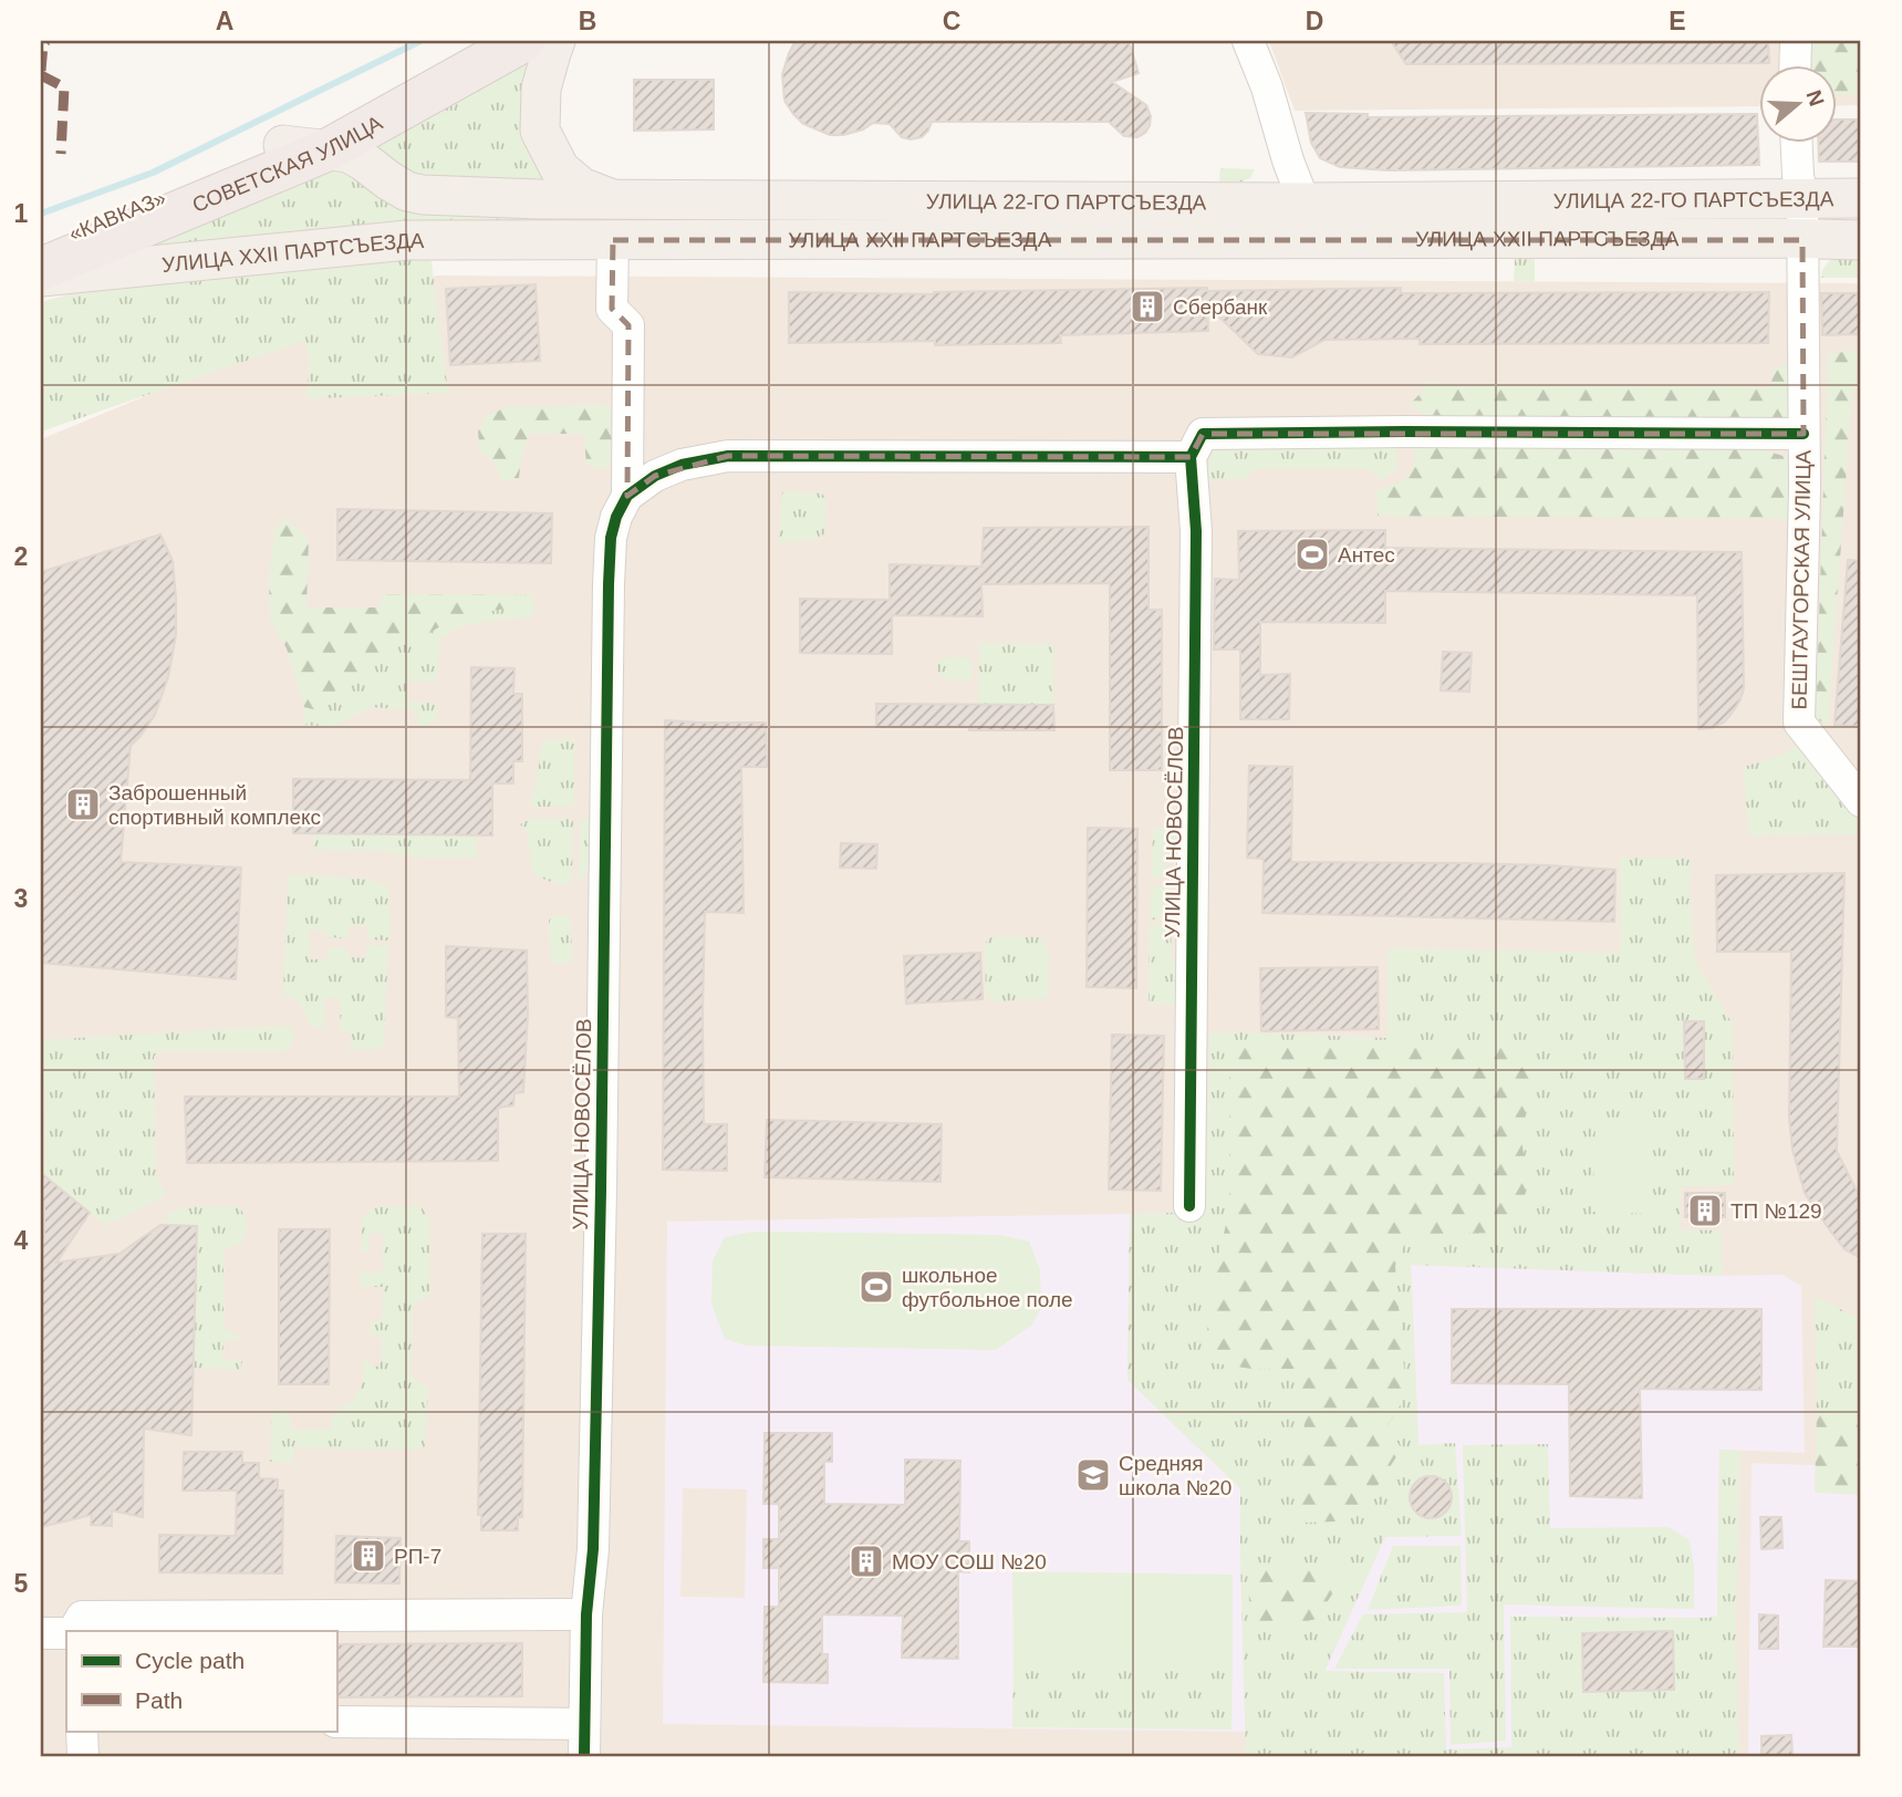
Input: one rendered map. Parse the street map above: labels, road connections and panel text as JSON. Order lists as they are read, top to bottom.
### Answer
{
  "streets": {
    "highway": ["СОВЕТСКАЯ УЛИЦА", "«КАВКАЗ»"],
    "main road": ["УЛИЦА 22-ГО ПАРТСЪЕЗДА", "УЛИЦА XXII ПАРТСЪЕЗДА"],
    "street": ["БЕШТАУГОРСКАЯ УЛИЦА", "УЛИЦА НОВОСЁЛОВ"]
  },
  "crossings": [
    ["СОВЕТСКАЯ УЛИЦА", "УЛИЦА 22-ГО ПАРТСЪЕЗДА"],
    ["УЛИЦА 22-ГО ПАРТСЪЕЗДА", "«КАВКАЗ»"],
    ["УЛИЦА 22-ГО ПАРТСЪЕЗДА", "УЛИЦА XXII ПАРТСЪЕЗДА"],
    ["УЛИЦА 22-ГО ПАРТСЪЕЗДА", "БЕШТАУГОРСКАЯ УЛИЦА"],
    ["УЛИЦА XXII ПАРТСЪЕЗДА", "БЕШТАУГОРСКАЯ УЛИЦА"]
  ],
  "places": {
    "building": [
      "Сбербанк",
      "Заброшенный спортивный комплекс",
      "ТП №129",
      "РП-7",
      "МОУ СОШ №20"
    ],
    "sports": ["Антес", "школьное футбольное поле"],
    "school or university": ["Средняя школа №20"]
  },
  "legend": ["Cycle path", "Path"],
  "north": "right",
  "grid": {
    "columns": [
      "A",
      "B",
      "C",
      "D",
      "E"
    ],
    "rows": [
      "1",
      "2",
      "3",
      "4",
      "5"
    ]
  }
}
